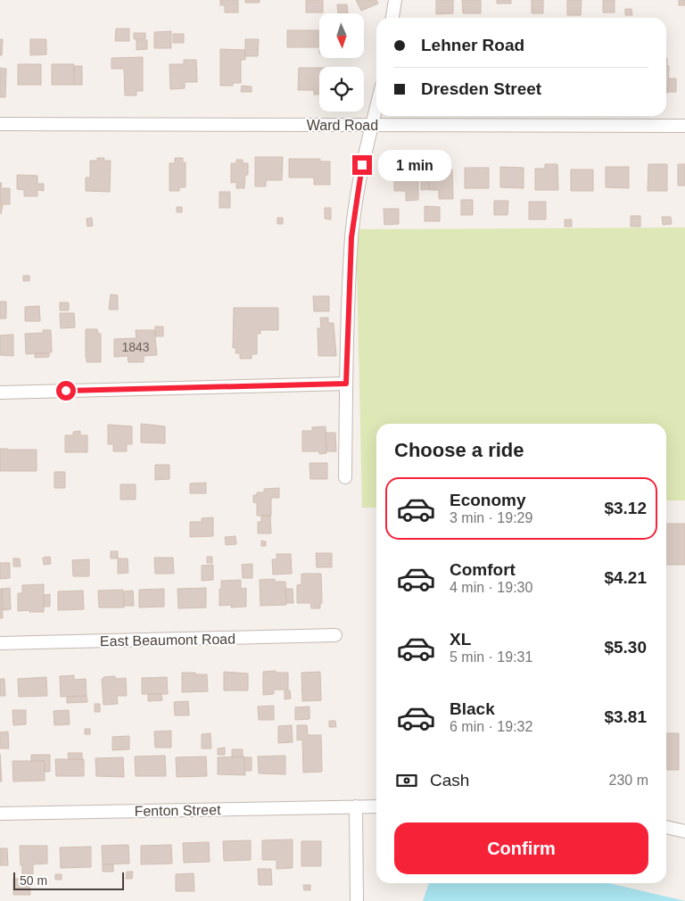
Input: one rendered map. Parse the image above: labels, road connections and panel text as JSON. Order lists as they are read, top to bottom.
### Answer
{
  "streets": {
    "street": ["Ward Road", "East Beaumont Road", "Fenton Street"]
  },
  "house_numbers": ["1843"],
  "scale_bar": "50 m",
  "north": "bottom",
  "page": {
    "banner": ["Lehner Road", "Dresden Street"],
    "bubble": "1 min",
    "heading": "Choose a ride",
    "list": [
      {
        "name": "Economy",
        "note": "3 min · 19:29",
        "value": "$3.12"
      },
      {
        "name": "Comfort",
        "note": "4 min · 19:30",
        "value": "$4.21"
      },
      {
        "name": "XL",
        "note": "5 min · 19:31",
        "value": "$5.30"
      },
      {
        "name": "Black",
        "note": "6 min · 19:32",
        "value": "$3.81"
      }
    ],
    "pay": ["Cash", "230 m"],
    "buttons": "Confirm",
    "scale": "50 m"
  }
}
